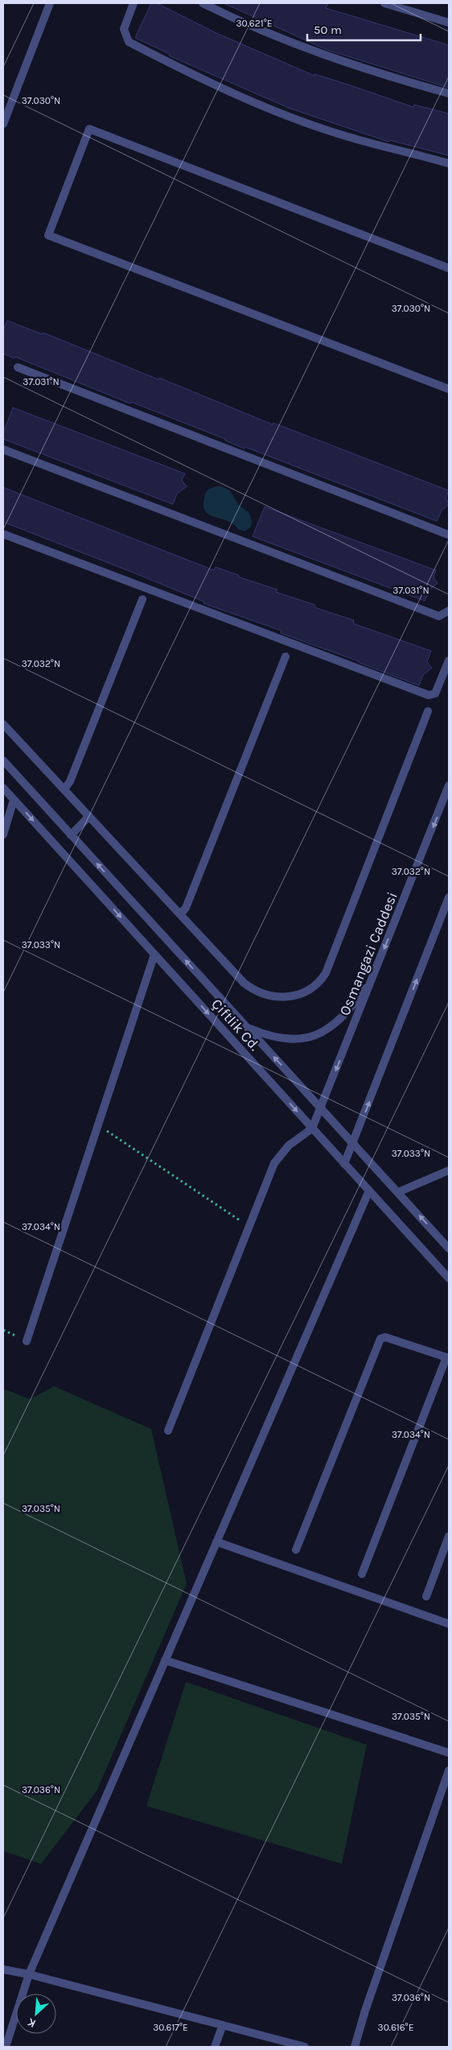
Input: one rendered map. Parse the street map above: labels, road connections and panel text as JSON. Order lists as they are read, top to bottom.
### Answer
{
  "streets": {
    "street": ["Osmangazi Caddesi", "Çiftlik Cd."]
  },
  "crossings": [
    ["Osmangazi Caddesi", "Çiftlik Cd."]
  ],
  "scale_bar": "50 m",
  "north": "bottom left",
  "coordinates": [
    "30.621°E",
    "37.030°N",
    "37.031°N",
    "37.032°N",
    "37.033°N",
    "37.034°N",
    "37.035°N",
    "37.036°N",
    "30.617°E",
    "30.616°E"
  ]
}
